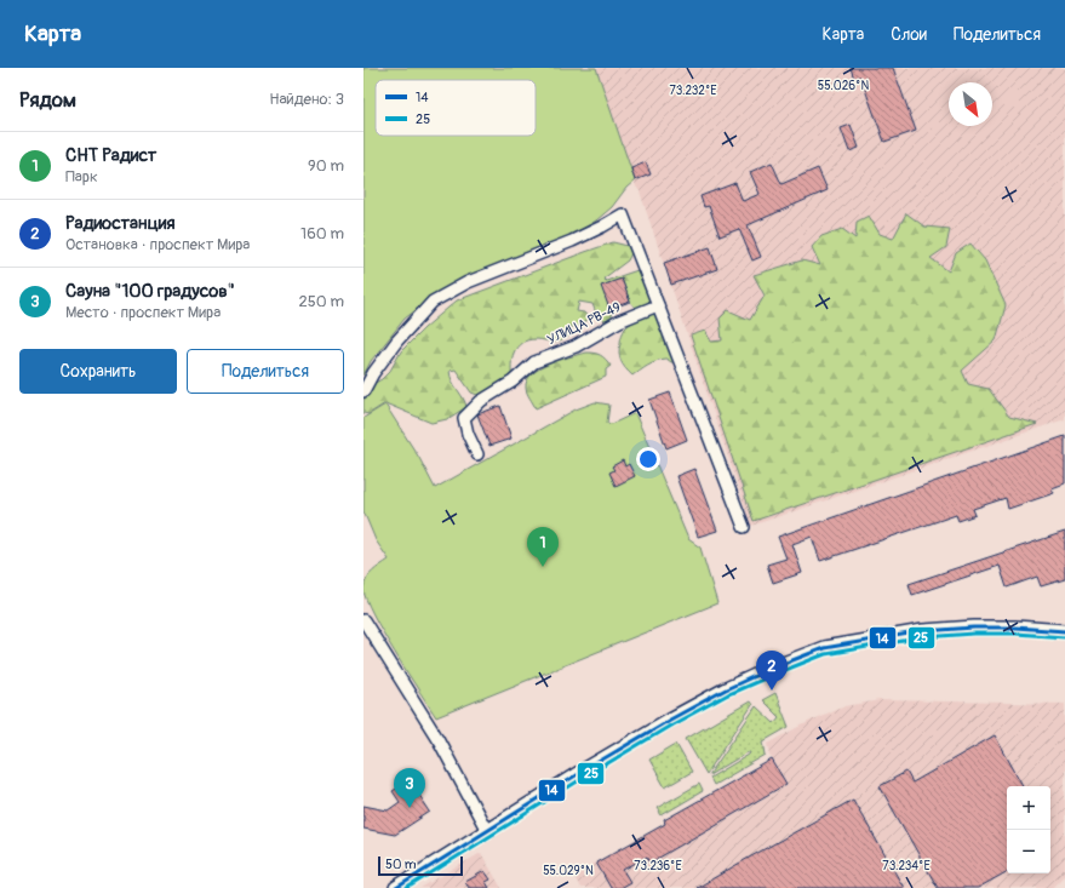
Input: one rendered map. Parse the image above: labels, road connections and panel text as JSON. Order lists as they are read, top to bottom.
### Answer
{
  "streets": {
    "street": ["УЛИЦА РВ-49"]
  },
  "lines": ["transit line 14", "transit line 25"],
  "legend": ["14", "25"],
  "scale_bar": "50 m",
  "north": "bottom right",
  "page": {
    "header": "Карта",
    "nav": ["Карта", "Слои", "Поделиться"],
    "heading": ["Рядом", "Найдено: 3"],
    "list": [
      {
        "mark": "1",
        "name": "СНТ Радист",
        "note": "Парк",
        "value": "90 m"
      },
      {
        "mark": "2",
        "name": "Радиостанция",
        "note": "Остановка · проспект Мира",
        "value": "160 m"
      },
      {
        "mark": "3",
        "name": "Сауна \"100 градусов\"",
        "note": "Место · проспект Мира",
        "value": "250 m"
      }
    ],
    "buttons": ["Сохранить", "Поделиться"],
    "pins": ["1", "2", "3"],
    "map_buttons": ["+", "−"],
    "scale": "50 m"
  },
  "coordinates": [
    "55.026°N",
    "73.232°E",
    "73.236°E",
    "73.234°E",
    "55.029°N"
  ]
}
